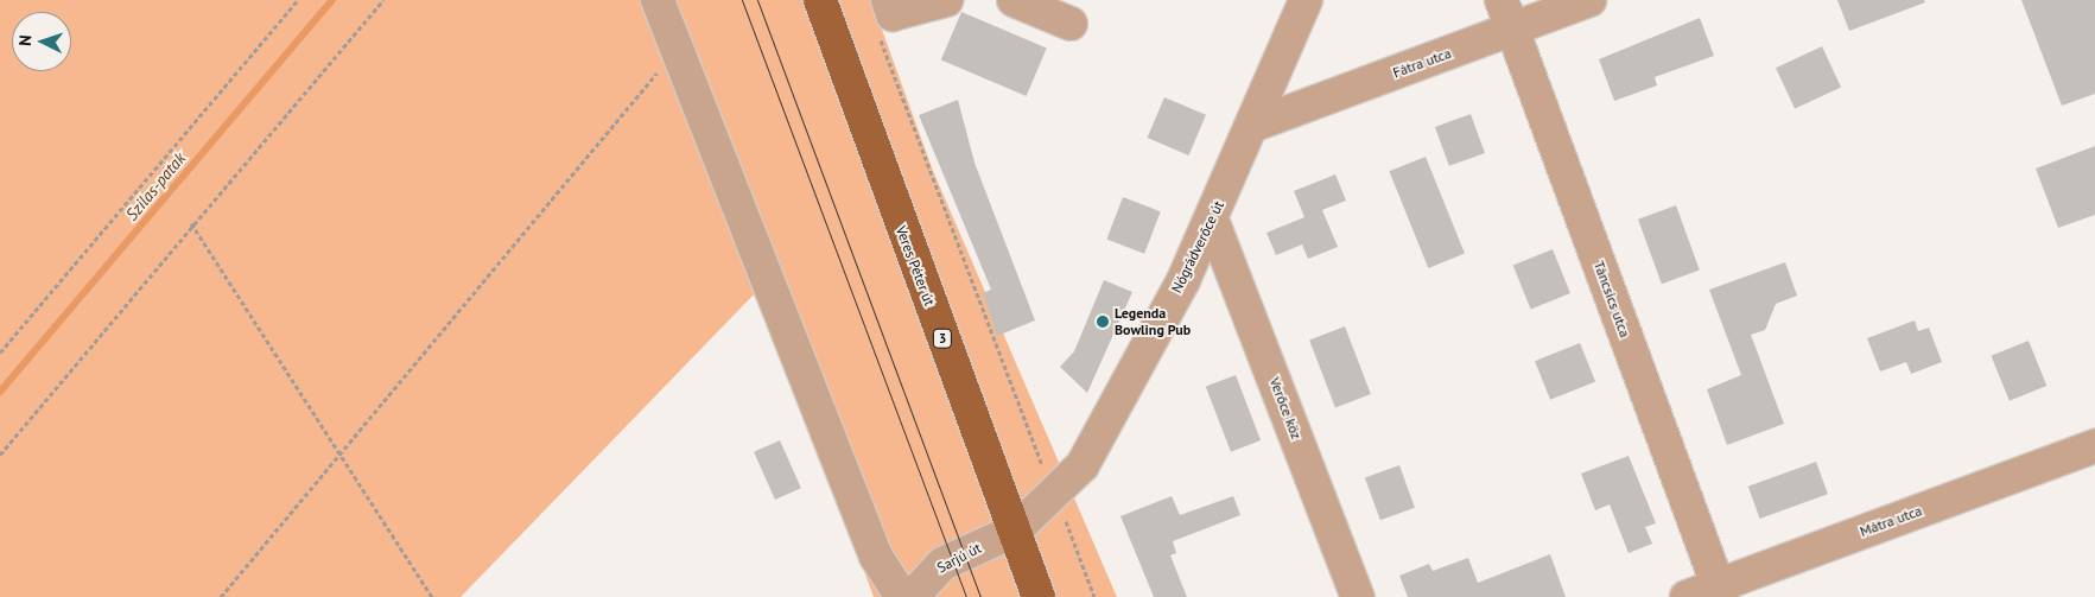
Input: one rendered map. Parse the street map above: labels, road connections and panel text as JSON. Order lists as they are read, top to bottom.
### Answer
{
  "streets": {
    "main road": ["Veres Péter út", "3"],
    "street": [
      "Fátra utca",
      "Nógrádverőce út",
      "Táncsics utca",
      "Verőce köz",
      "Mátra utca",
      "Sarjú út"
    ]
  },
  "crossings": [
    ["Fátra utca", "Nógrádverőce út"],
    ["Fátra utca", "Táncsics utca"],
    ["Nógrádverőce út", "Veres Péter út"],
    ["Nógrádverőce út", "Verőce köz"],
    ["Nógrádverőce út", "Sarjú út"],
    ["Veres Péter út", "Sarjú út"],
    ["Táncsics utca", "Mátra utca"]
  ],
  "water": ["Szilas-patak"],
  "places": ["Legenda Bowling Pub"],
  "north": "left"
}
